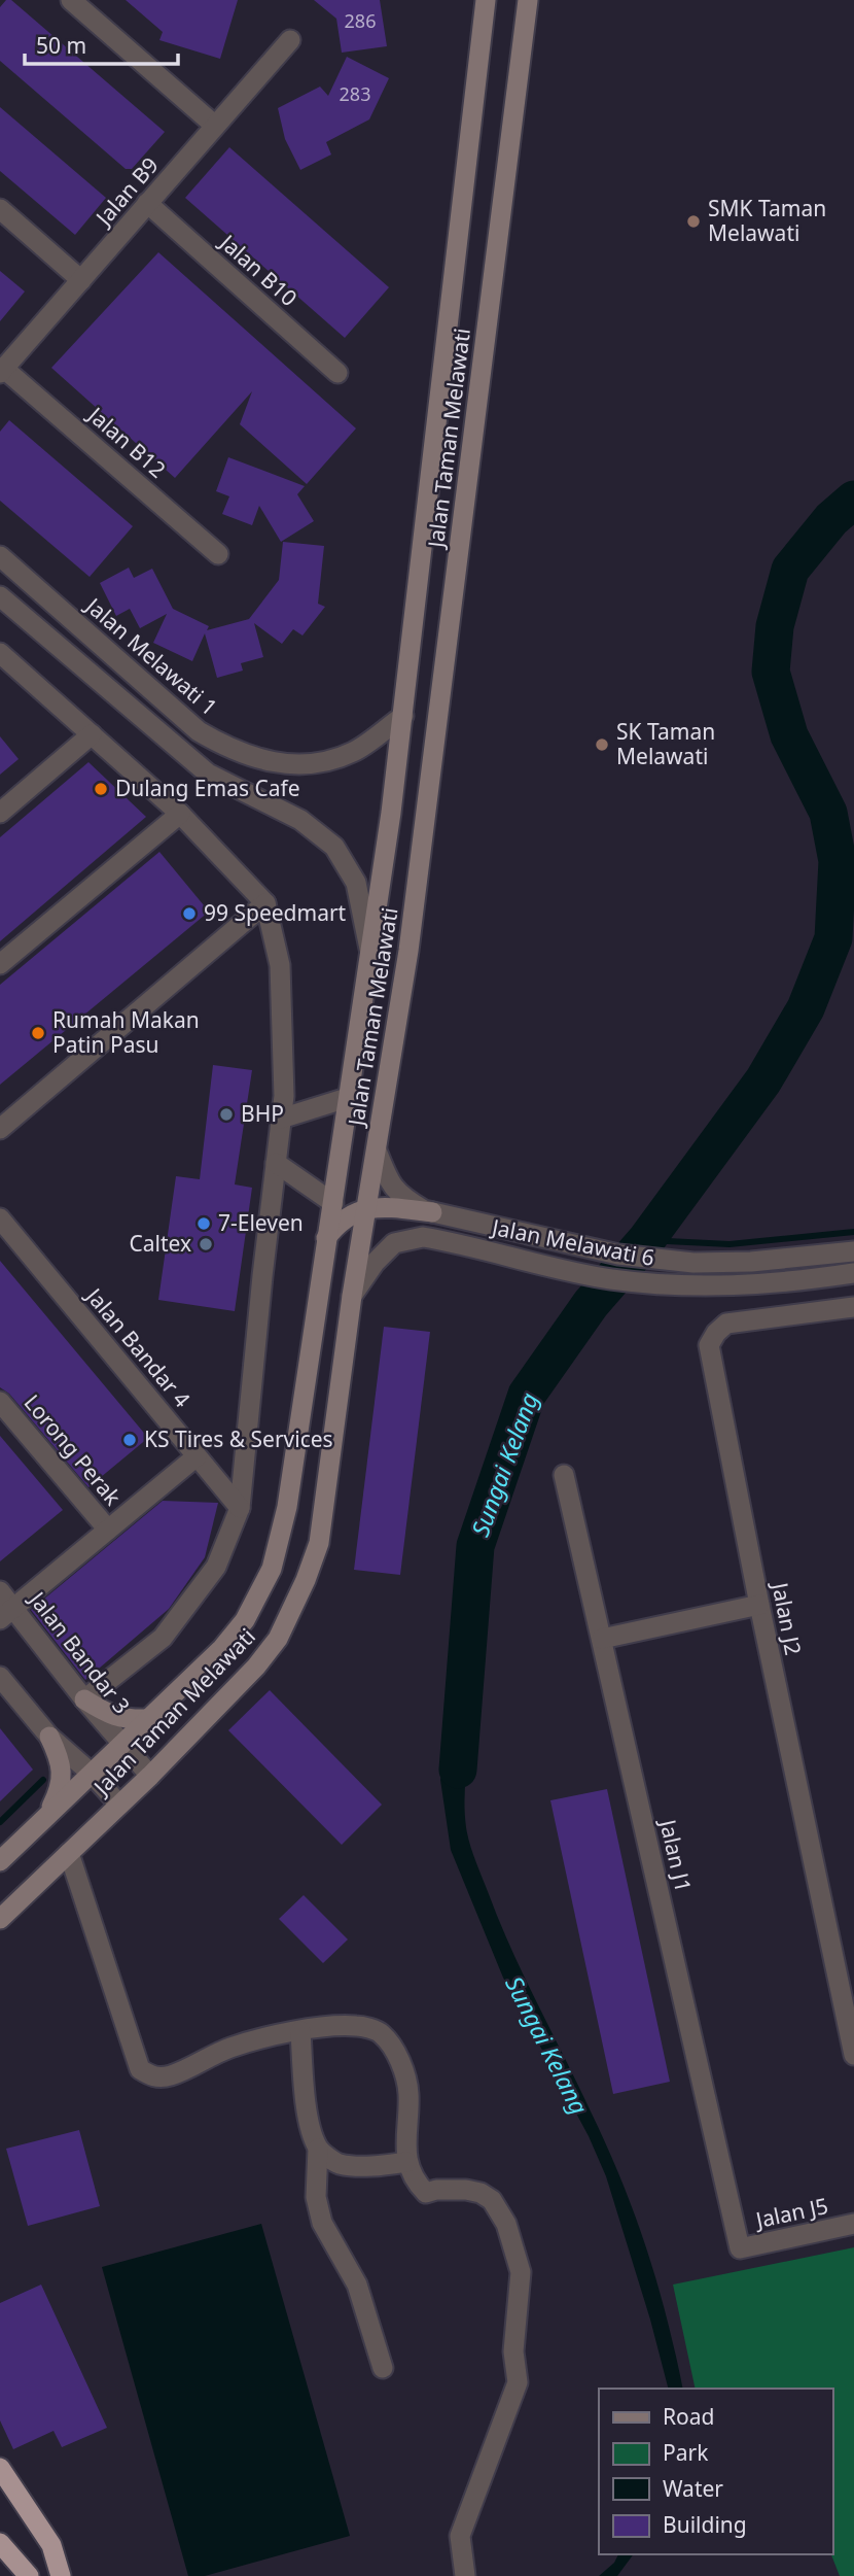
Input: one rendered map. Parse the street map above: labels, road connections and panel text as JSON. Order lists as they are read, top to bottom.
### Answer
{
  "streets": {
    "main road": ["Jalan Taman Melawati"],
    "street": [
      "Jalan B9",
      "Jalan B10",
      "Jalan B12",
      "Jalan Melawati 1",
      "Jalan Melawati 6",
      "Jalan Bandar 4",
      "Lorong Perak",
      "Jalan J2",
      "Jalan Bandar 3",
      "Jalan J1",
      "Jalan J5"
    ]
  },
  "crossings": [
    ["Jalan B9", "Jalan B10"],
    ["Jalan B9", "Jalan B12"],
    ["Jalan Taman Melawati", "Jalan Melawati 1"],
    ["Jalan Taman Melawati", "Jalan Melawati 6"],
    ["Jalan Taman Melawati", "Jalan Bandar 3"],
    ["Jalan J1", "Jalan J5"]
  ],
  "water": ["Sungai Kelang"],
  "places": [
    "SMK Taman Melawati",
    "SK Taman Melawati",
    "Dulang Emas Cafe",
    "99 Speedmart",
    "Rumah Makan Patin Pasu",
    "BHP",
    "7-Eleven",
    "Caltex",
    "KS Tires & Services"
  ],
  "house_numbers": ["286", "283"],
  "legend": [
    "Road",
    "Park",
    "Water",
    "Building"
  ],
  "scale_bar": "50 m"
}
